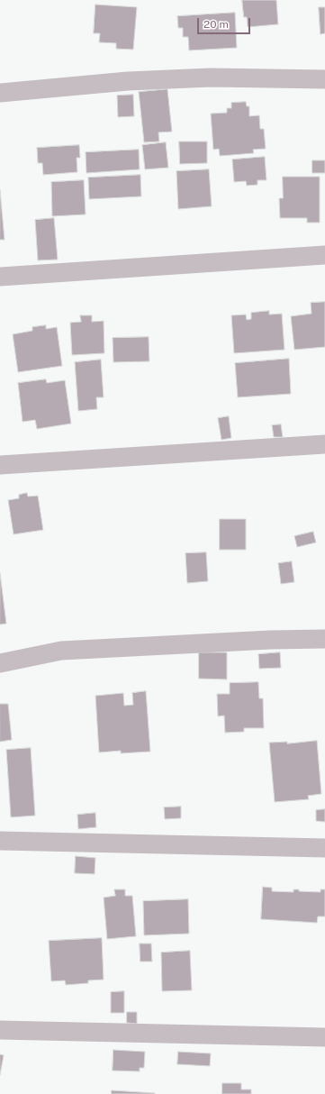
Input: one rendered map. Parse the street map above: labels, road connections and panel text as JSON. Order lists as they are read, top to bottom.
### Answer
{
  "scale_bar": "20 m"
}
